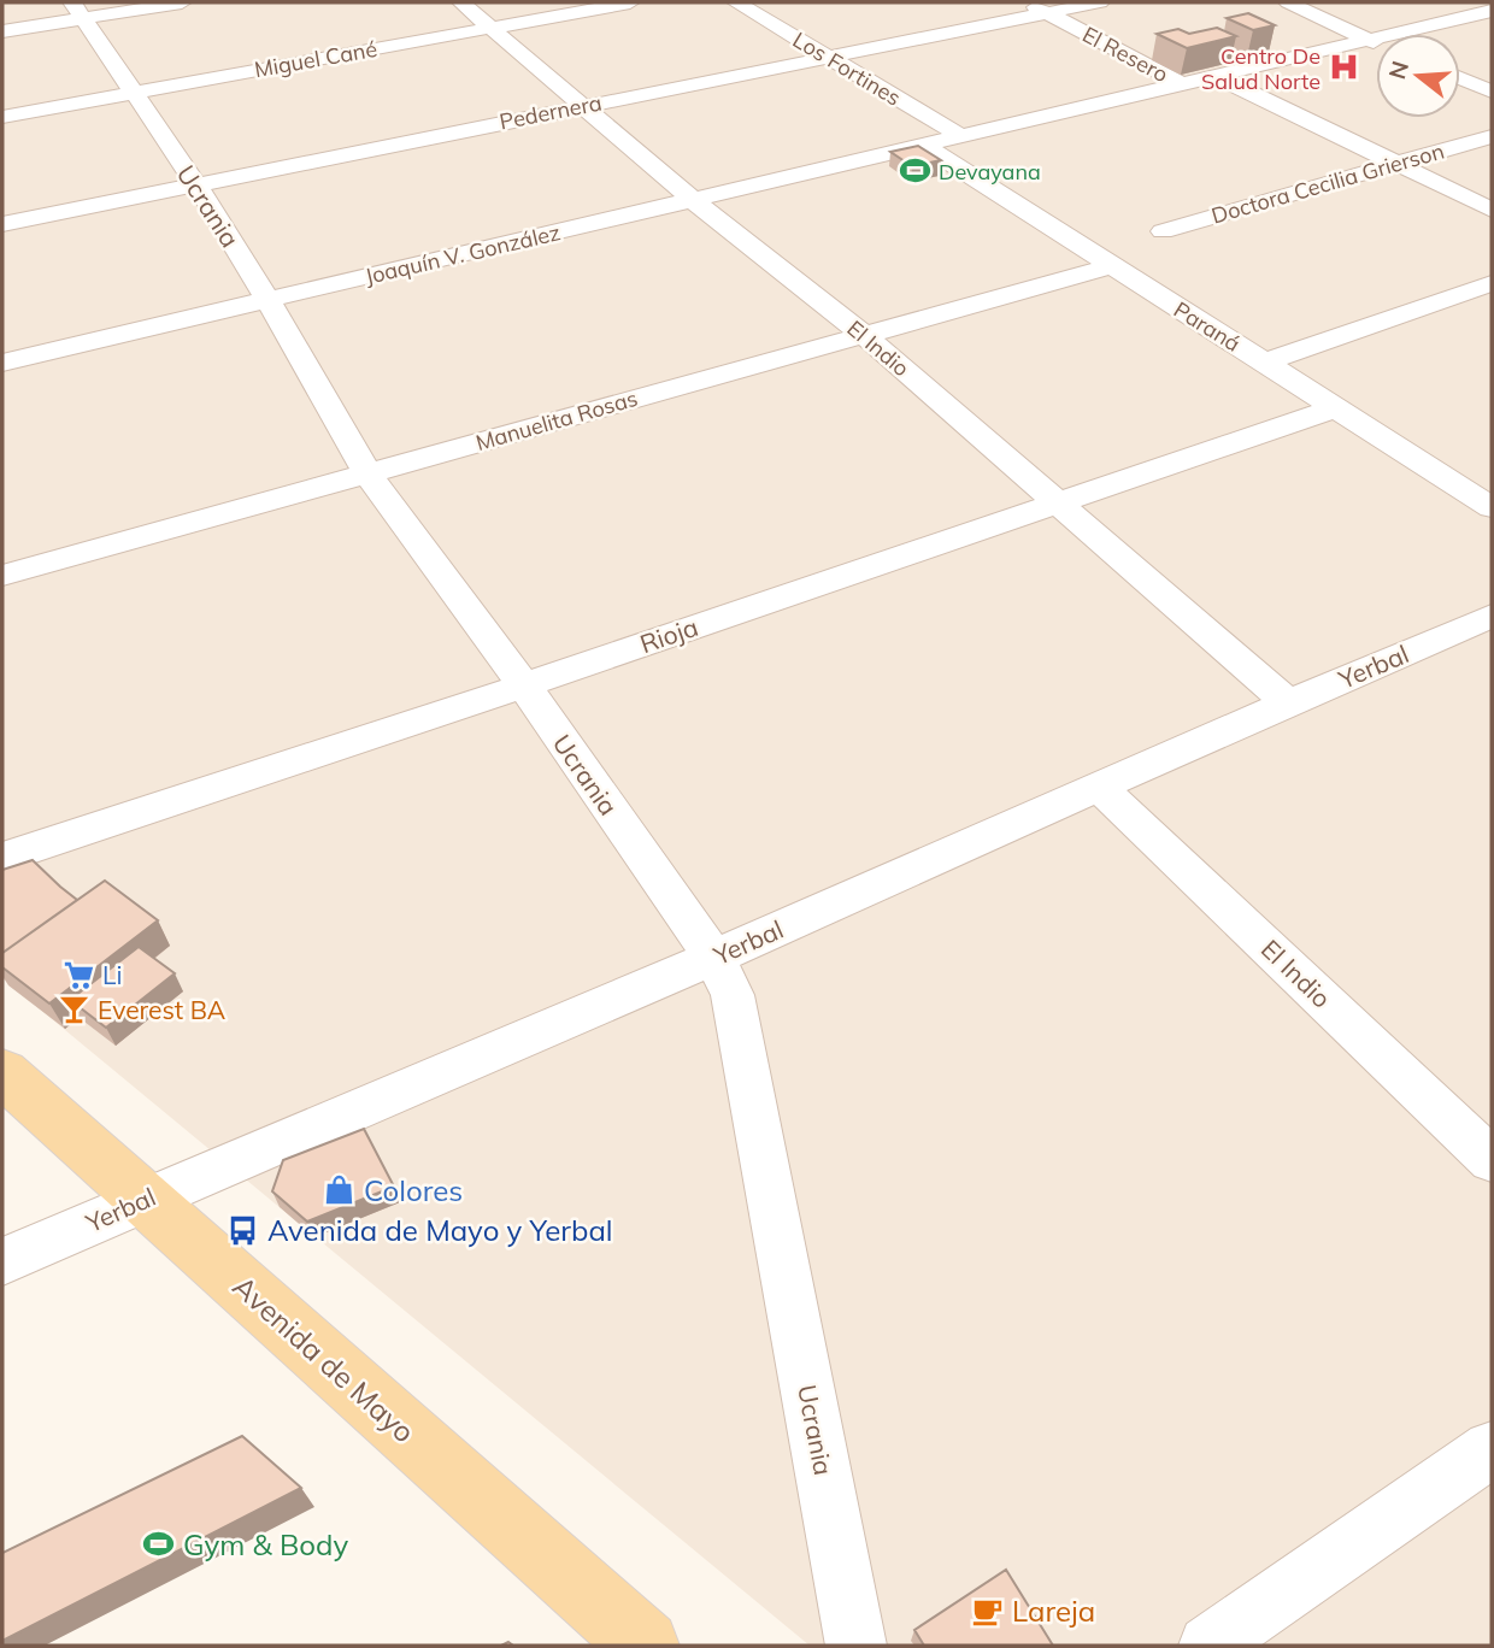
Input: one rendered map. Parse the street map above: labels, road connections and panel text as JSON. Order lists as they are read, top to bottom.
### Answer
{
  "streets": {
    "main road": ["Avenida de Mayo"],
    "street": [
      "El Resero",
      "Miguel Cané",
      "Los Fortines",
      "Pedernera",
      "Doctora Cecilia Grierson",
      "Ucrania",
      "Joaquín V. González",
      "Paraná",
      "El Indio",
      "Manuelita Rosas",
      "Rioja",
      "Yerbal"
    ]
  },
  "crossings": [
    ["El Resero", "Pedernera"],
    ["El Resero", "Joaquín V. González"],
    ["Miguel Cané", "Ucrania"],
    ["Miguel Cané", "El Indio"],
    ["Los Fortines", "Pedernera"],
    ["Los Fortines", "Joaquín V. González"],
    ["Pedernera", "Ucrania"],
    ["Pedernera", "El Indio"],
    ["Ucrania", "Joaquín V. González"],
    ["Ucrania", "Manuelita Rosas"],
    ["Ucrania", "Rioja"],
    ["Ucrania", "Yerbal"],
    ["Joaquín V. González", "Paraná"],
    ["Joaquín V. González", "El Indio"],
    ["Paraná", "Manuelita Rosas"],
    ["Paraná", "Rioja"],
    ["El Indio", "Manuelita Rosas"],
    ["El Indio", "Rioja"],
    ["El Indio", "Yerbal"],
    ["Yerbal", "Avenida de Mayo"]
  ],
  "places": {
    "hospital": ["Centro De Salud Norte"],
    "sports": ["Devayana", "Gym & Body"],
    "supermarket": ["Li"],
    "bar": ["Everest BA"],
    "shop": ["Colores"],
    "bus stop": ["Avenida de Mayo y Yerbal"],
    "cafe": ["Lareja"]
  },
  "north": "left"
}
